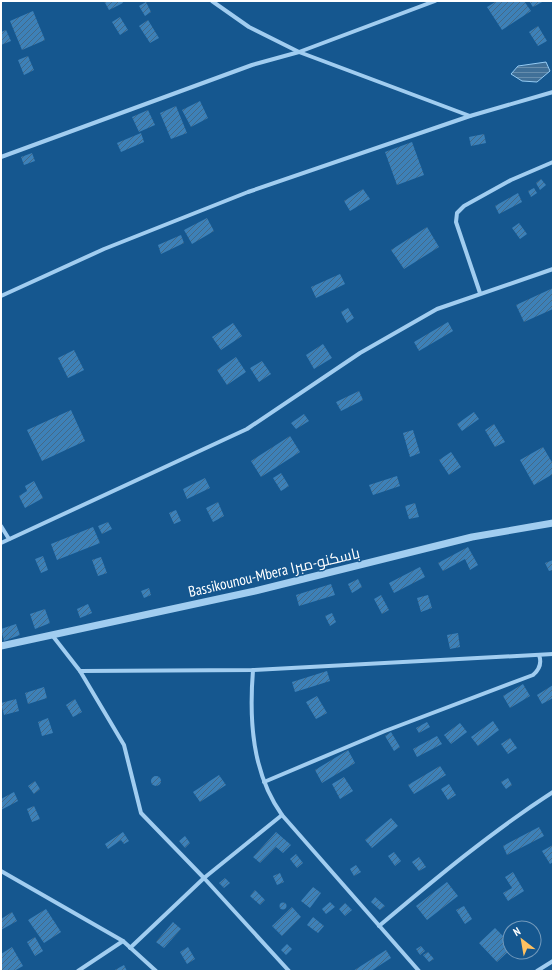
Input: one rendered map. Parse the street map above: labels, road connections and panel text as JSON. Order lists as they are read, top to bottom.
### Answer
{
  "streets": {
    "street": ["Bassikounou-Mbera باسكنو-مبرا"]
  },
  "north": "top left"
}
